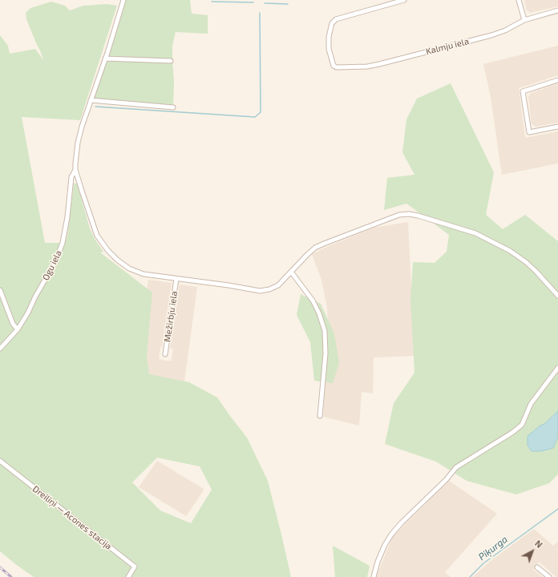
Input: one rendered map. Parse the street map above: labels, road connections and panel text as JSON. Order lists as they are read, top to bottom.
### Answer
{
  "streets": {
    "street": [
      "Kalmju iela",
      "Ogu iela",
      "Mežirbju iela",
      "Dreiliņi — Acones stacija"
    ]
  },
  "water": ["Piķurga"],
  "north": "top right"
}
